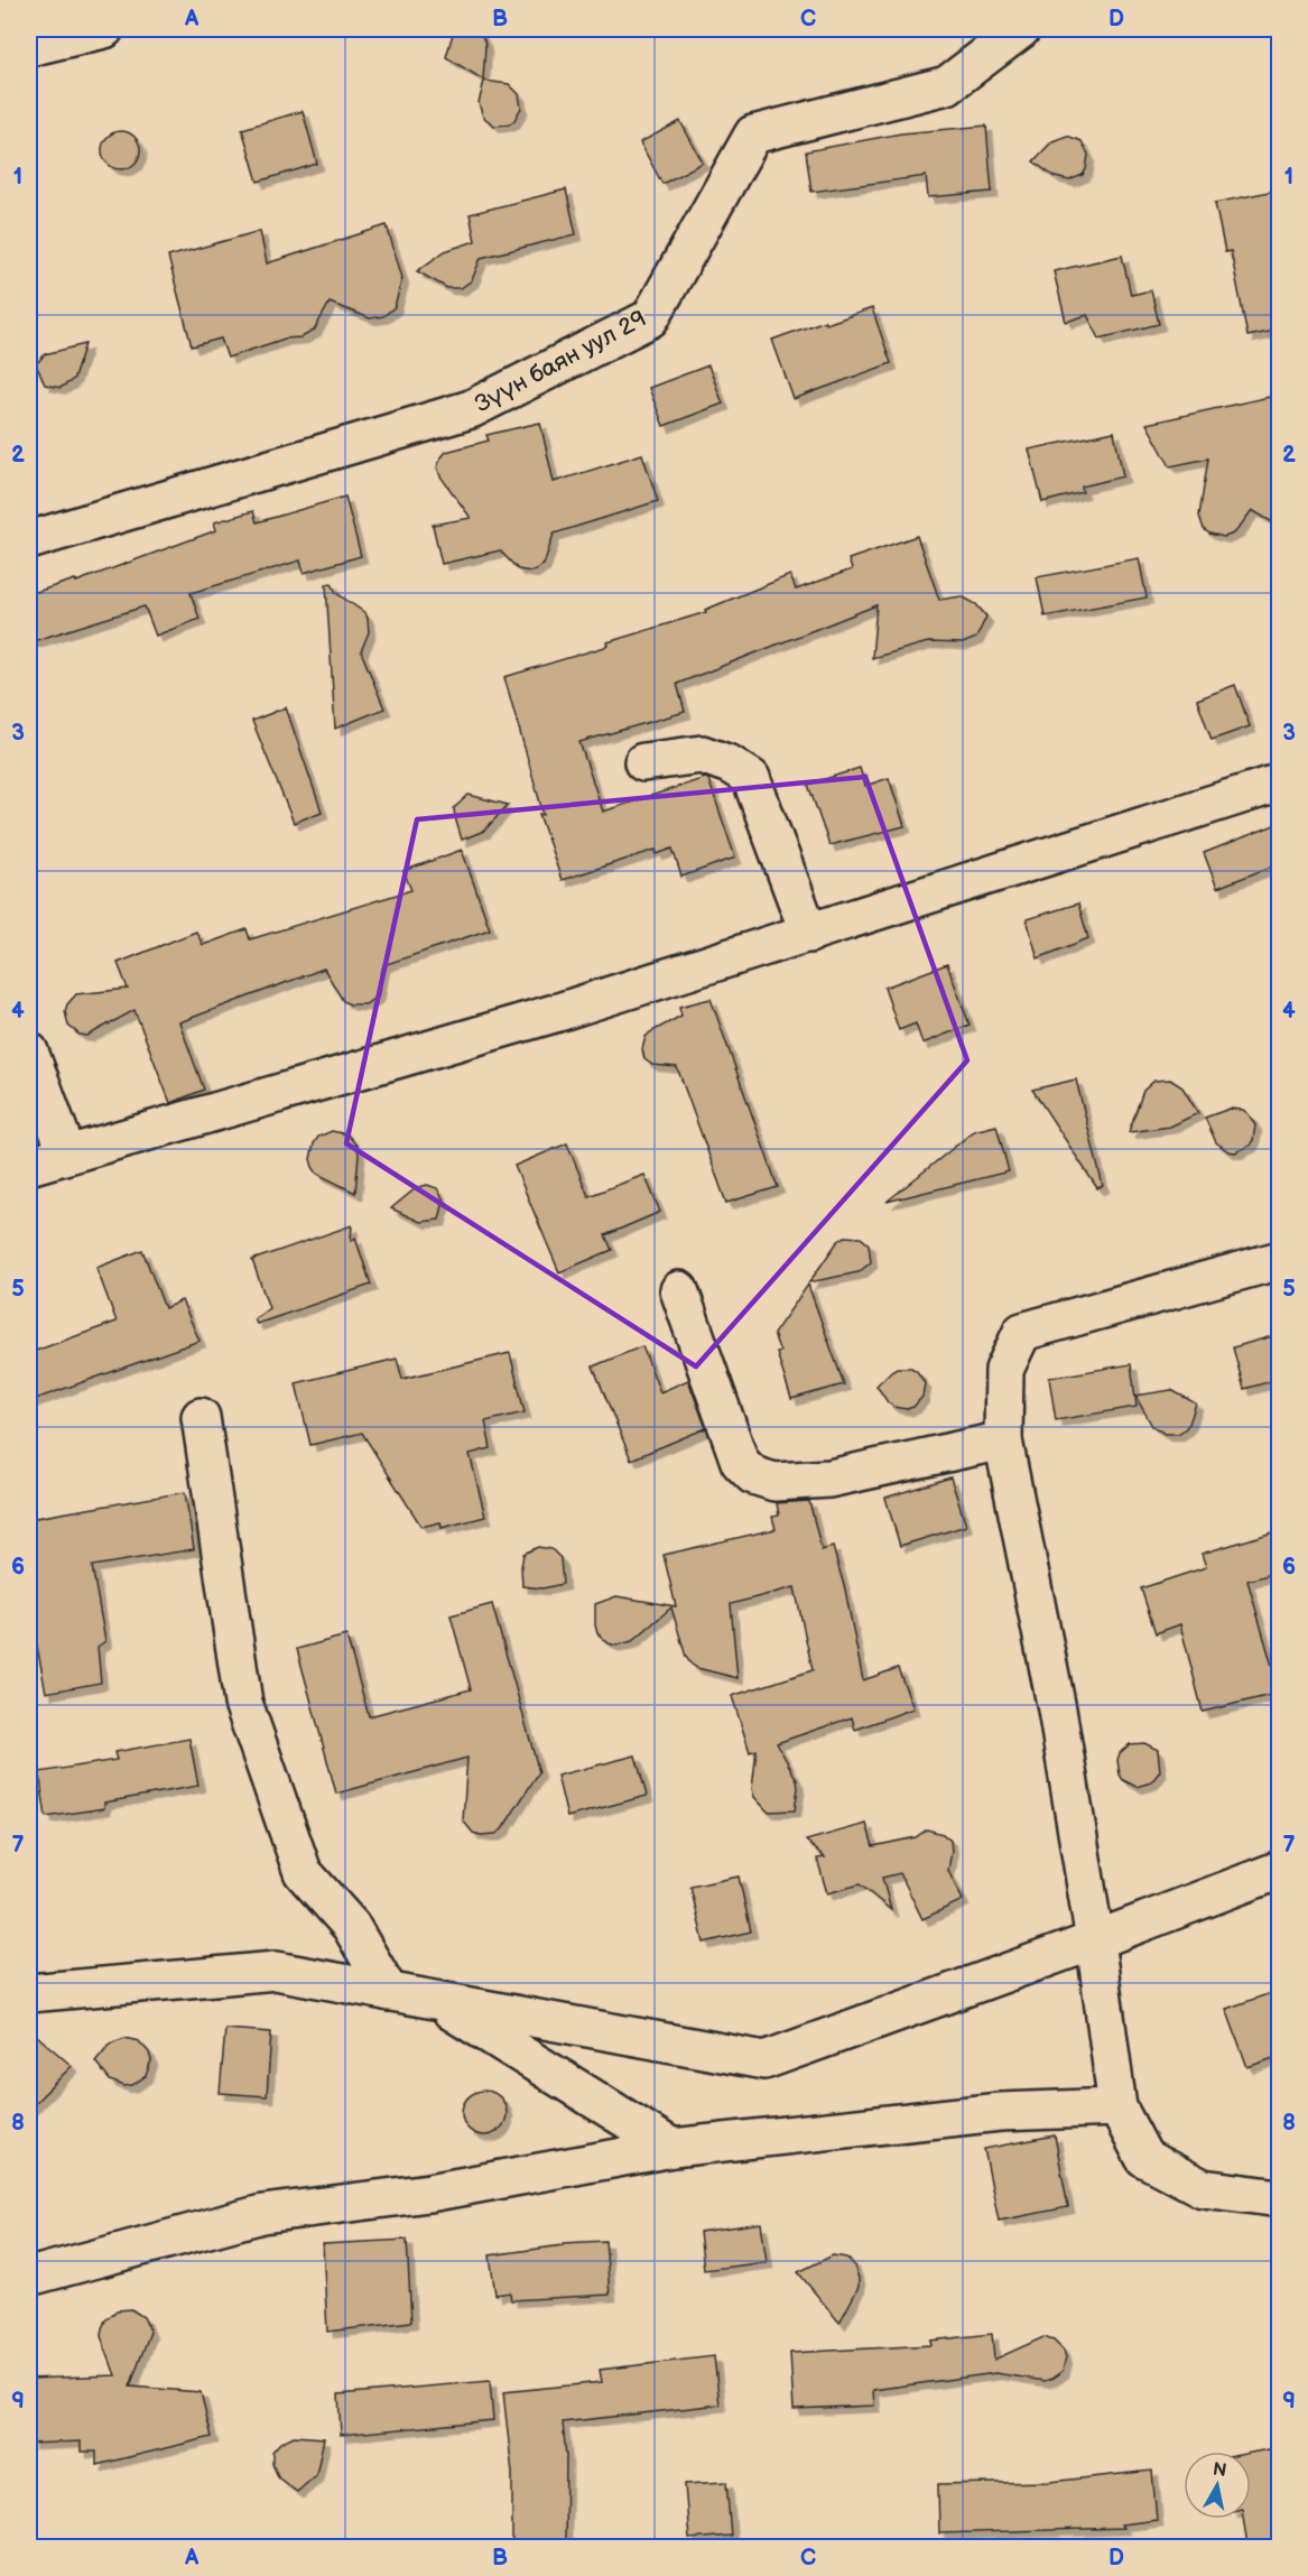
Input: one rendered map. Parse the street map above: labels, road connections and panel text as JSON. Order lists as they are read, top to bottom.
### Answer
{
  "streets": {
    "street": ["Зүүн баян уул 29"]
  },
  "north": "top",
  "grid": {
    "columns": [
      "A",
      "B",
      "C",
      "D"
    ],
    "rows": [
      "1",
      "2",
      "3",
      "4",
      "5",
      "6",
      "7",
      "8",
      "9"
    ]
  }
}
